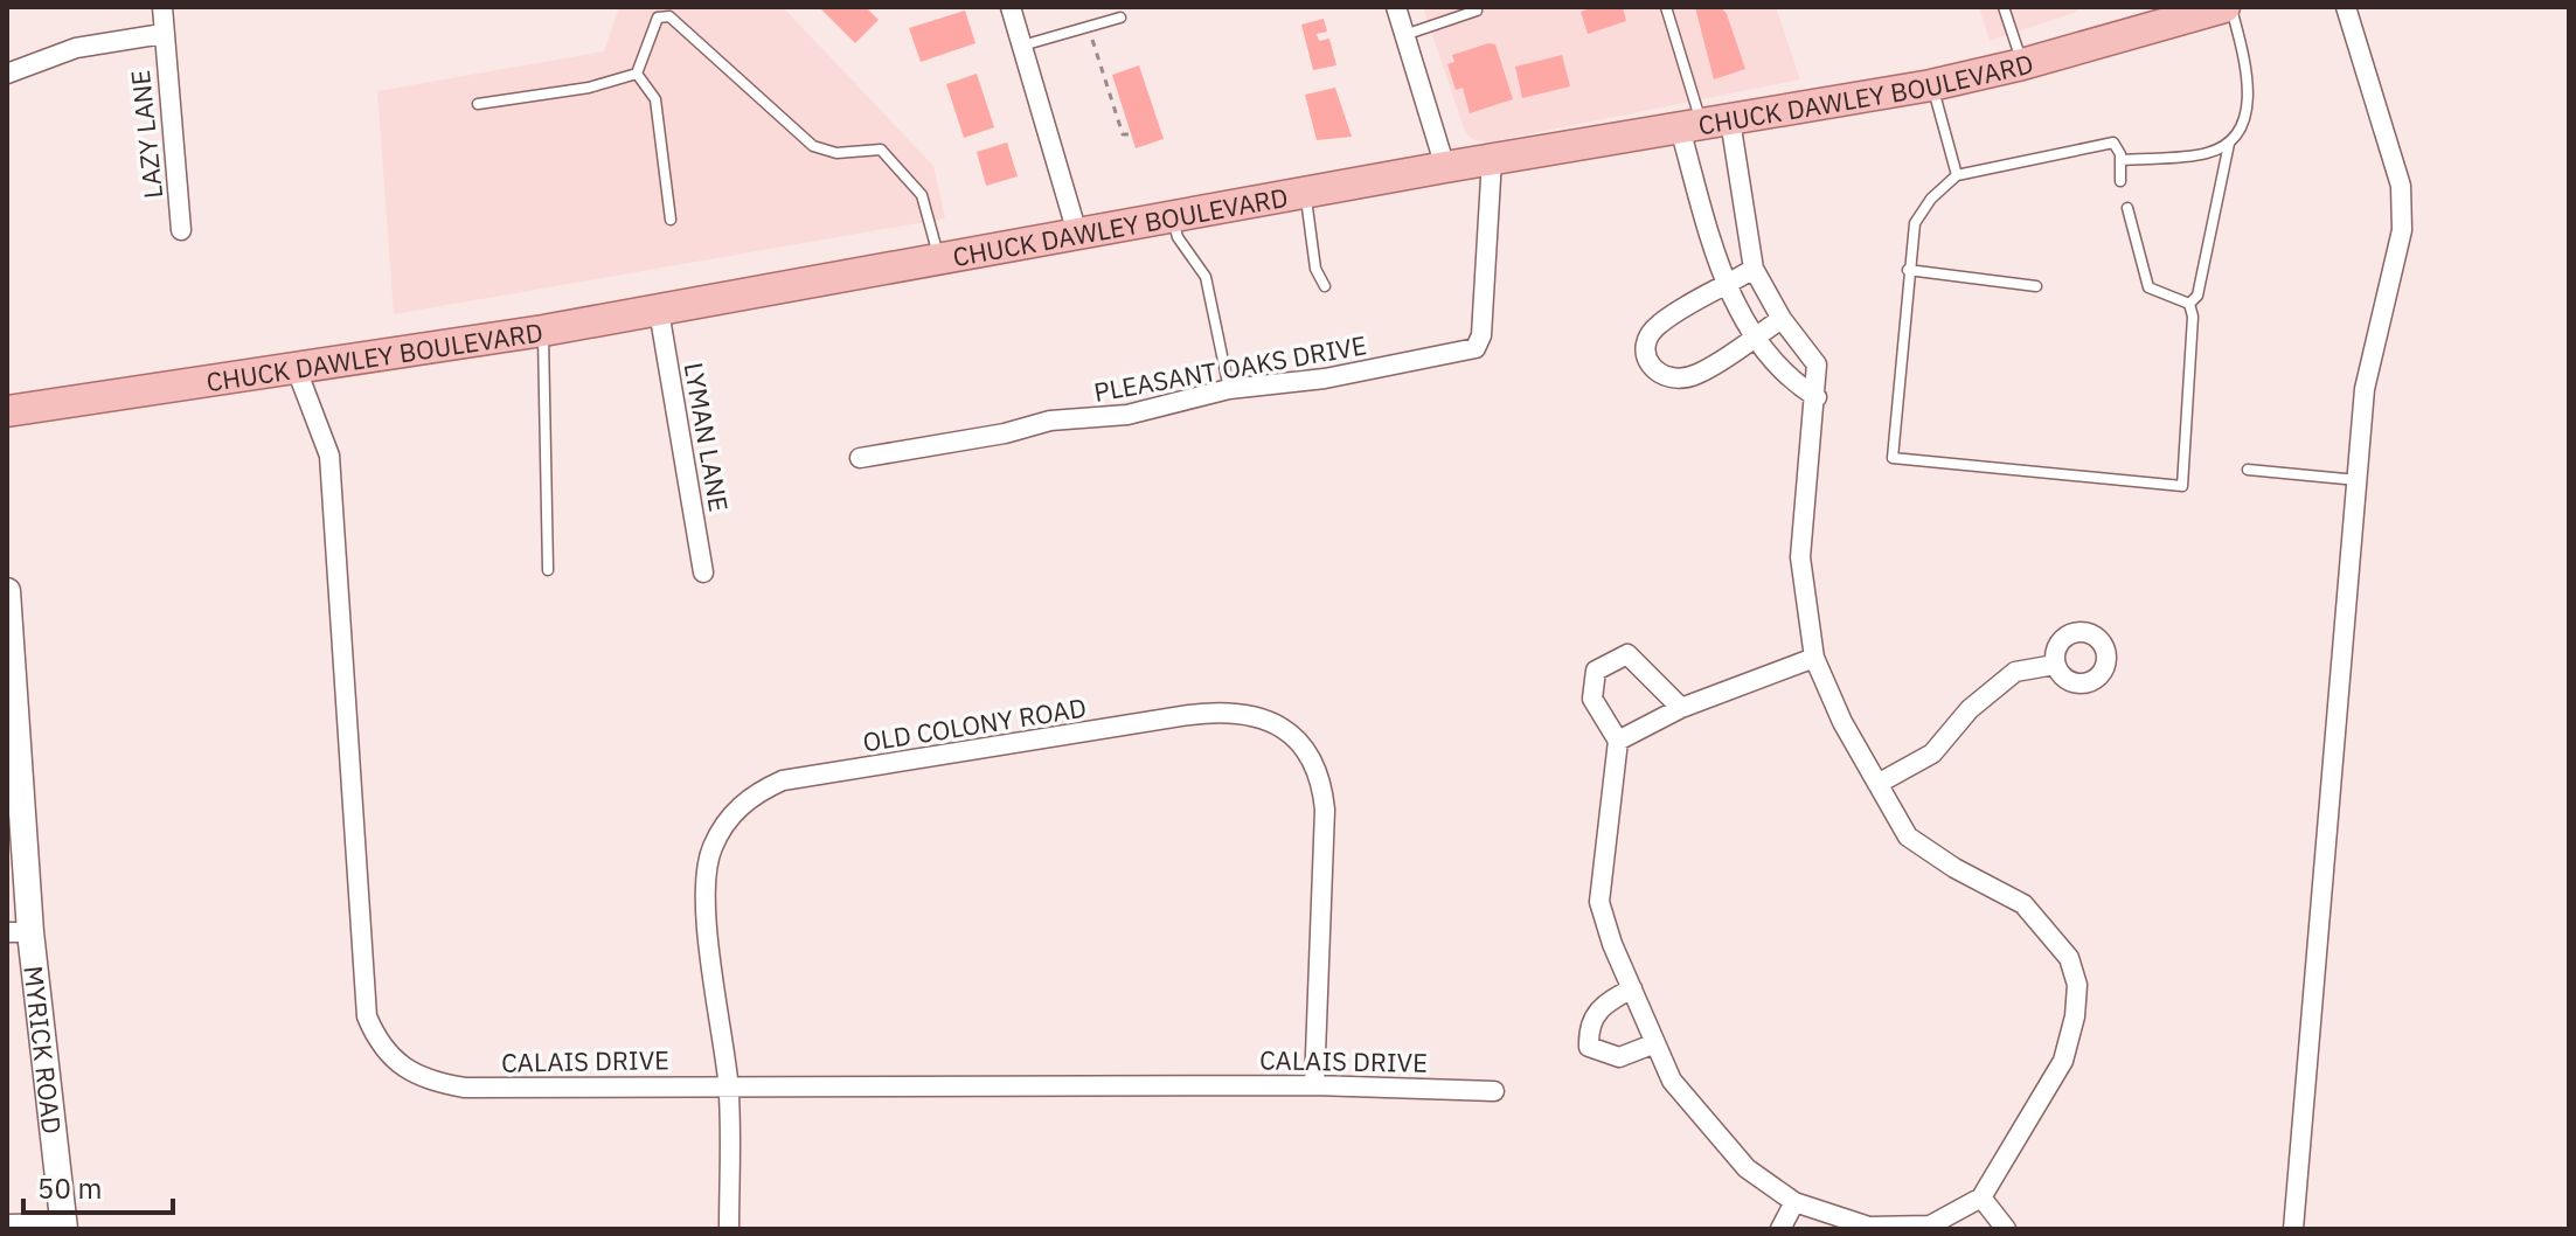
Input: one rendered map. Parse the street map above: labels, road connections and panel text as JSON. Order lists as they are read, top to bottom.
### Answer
{
  "streets": {
    "main road": ["CHUCK DAWLEY BOULEVARD"],
    "street": [
      "LAZY LANE",
      "PLEASANT OAKS DRIVE",
      "LYMAN LANE",
      "OLD COLONY ROAD",
      "MYRICK ROAD",
      "CALAIS DRIVE"
    ]
  },
  "crossings": [
    ["CHUCK DAWLEY BOULEVARD", "PLEASANT OAKS DRIVE"],
    ["CHUCK DAWLEY BOULEVARD", "LYMAN LANE"],
    ["CHUCK DAWLEY BOULEVARD", "CALAIS DRIVE"],
    ["OLD COLONY ROAD", "CALAIS DRIVE"]
  ],
  "scale_bar": "50 m"
}
